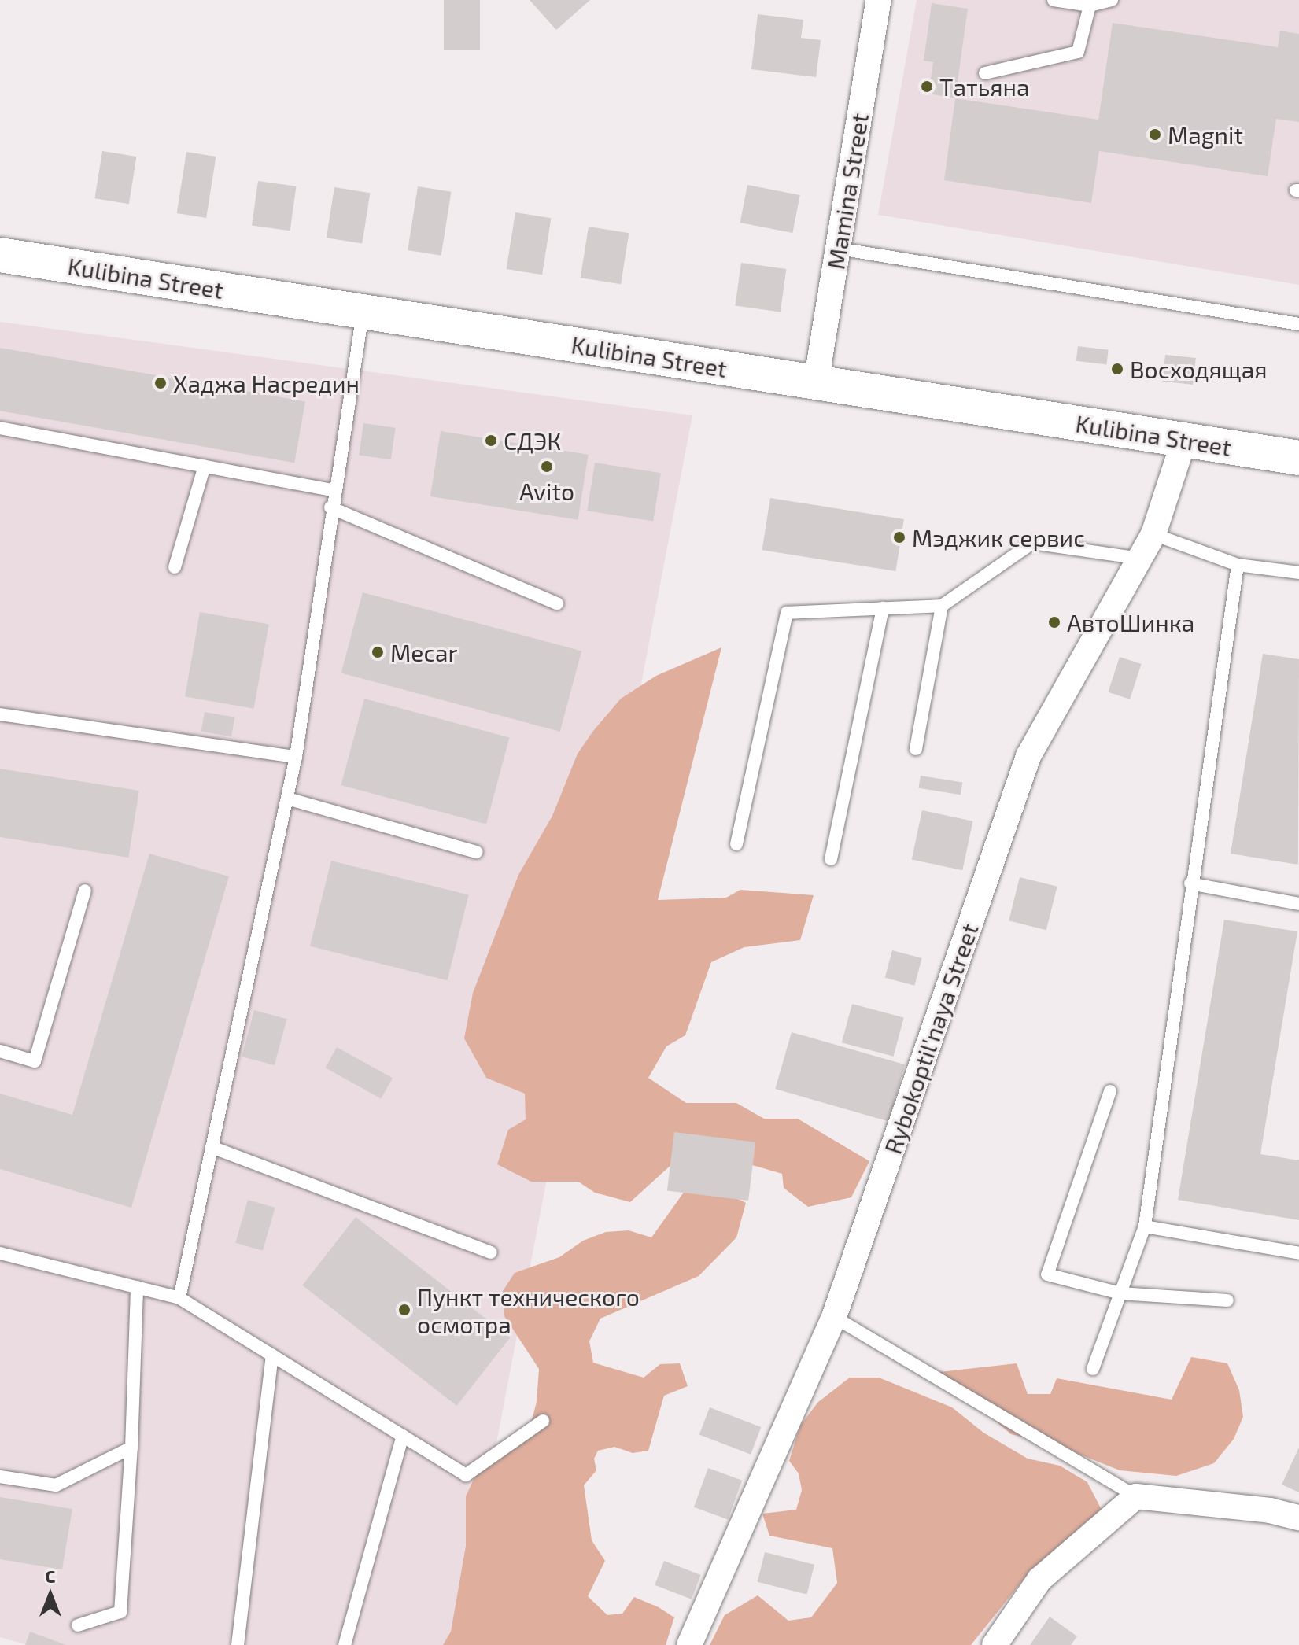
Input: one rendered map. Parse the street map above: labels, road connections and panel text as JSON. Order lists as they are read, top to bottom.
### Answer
{
  "streets": {
    "main road": ["Kulibina Street"],
    "street": ["Mamina Street", "Rybokoptil'naya Street"]
  },
  "crossings": [
    ["Mamina Street", "Kulibina Street"],
    ["Kulibina Street", "Rybokoptil'naya Street"]
  ],
  "places": [
    "Татьяна",
    "Magnit",
    "Восходящая",
    "Хаджа Насредин",
    "СДЭК",
    "Avito",
    "Мэджик сервис",
    "АвтоШинка",
    "Mecar",
    "Пункт технического осмотра"
  ],
  "north": "top"
}
